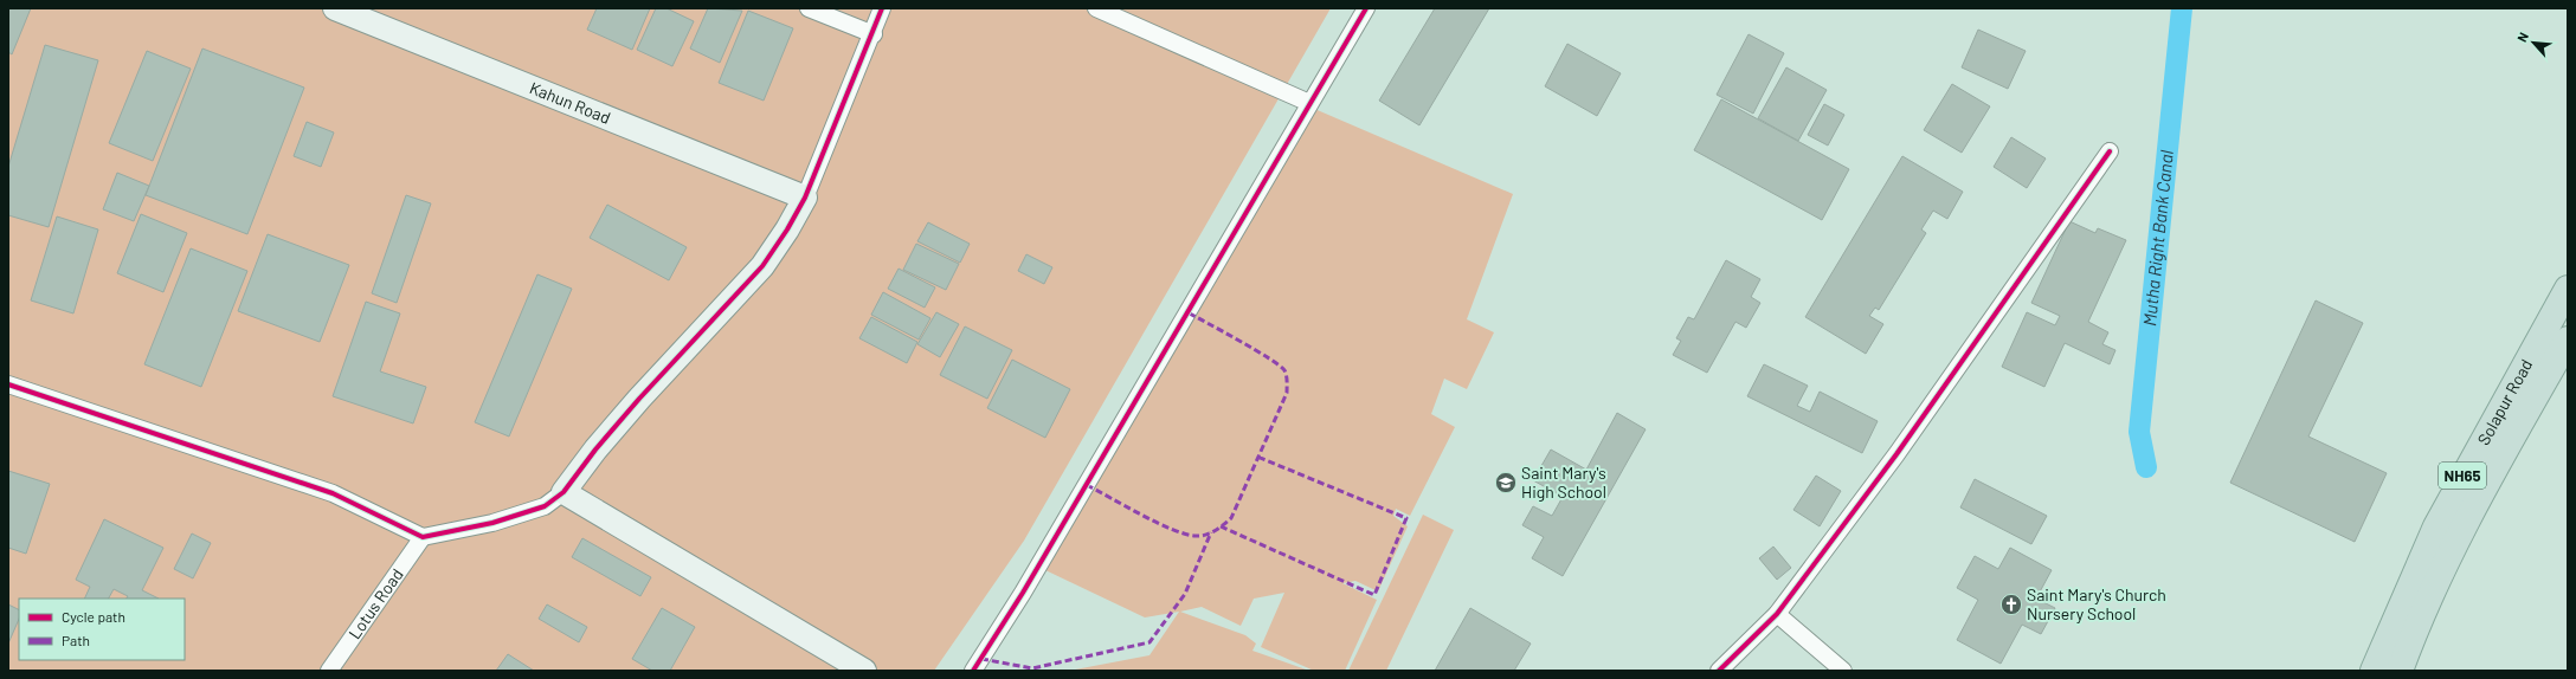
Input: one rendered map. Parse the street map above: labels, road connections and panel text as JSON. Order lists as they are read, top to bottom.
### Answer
{
  "streets": {
    "highway": ["Solapur Road", "NH65"],
    "street": ["Kahun Road", "Lotus Road"]
  },
  "water": ["Mutha Right Bank Canal"],
  "places": {
    "school or university": ["Saint Mary's High School"],
    "church": ["Saint Mary's Church Nursery School"]
  },
  "legend": ["Cycle path", "Path"],
  "north": "top left"
}
